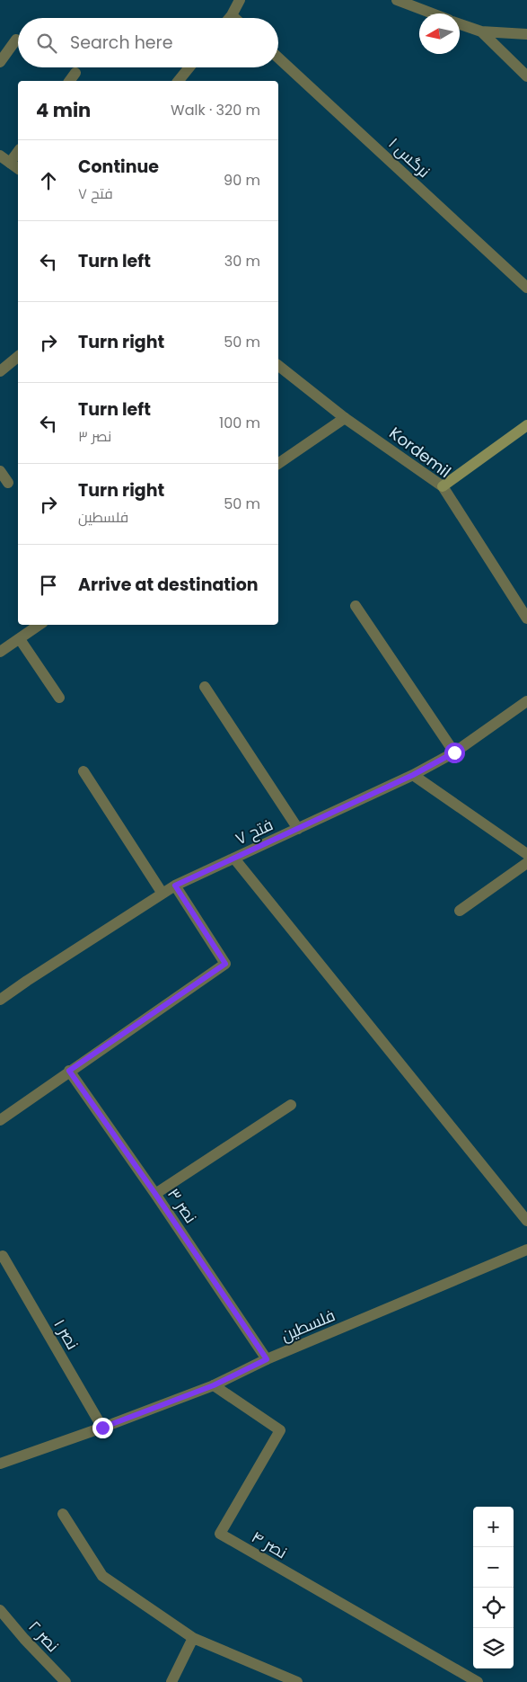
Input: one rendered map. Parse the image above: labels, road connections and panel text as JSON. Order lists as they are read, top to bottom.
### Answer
{
  "streets": {
    "street": [
      "نرگس ۱",
      "Kordemil",
      "فتح ۷",
      "نصر ۳",
      "فلسطین",
      "نصر ۱",
      "نصر ۴",
      "نصر ۲"
    ]
  },
  "crossings": [
    ["نصر ۳", "فلسطین"],
    ["فلسطین", "نصر ۱"],
    ["فلسطین", "نصر ۴"]
  ],
  "north": "left",
  "page": {
    "search": "Search here",
    "heading": ["4 min", "Walk · 320 m"],
    "list": [
      ["Continue", "فتح ۷", "90 m"],
      ["Turn left", "30 m"],
      ["Turn right", "50 m"],
      ["Turn left", "نصر ۳", "100 m"],
      ["Turn right", "فلسطین", "50 m"],
      "Arrive at destination"
    ],
    "map_buttons": ["+", "−"]
  }
}
